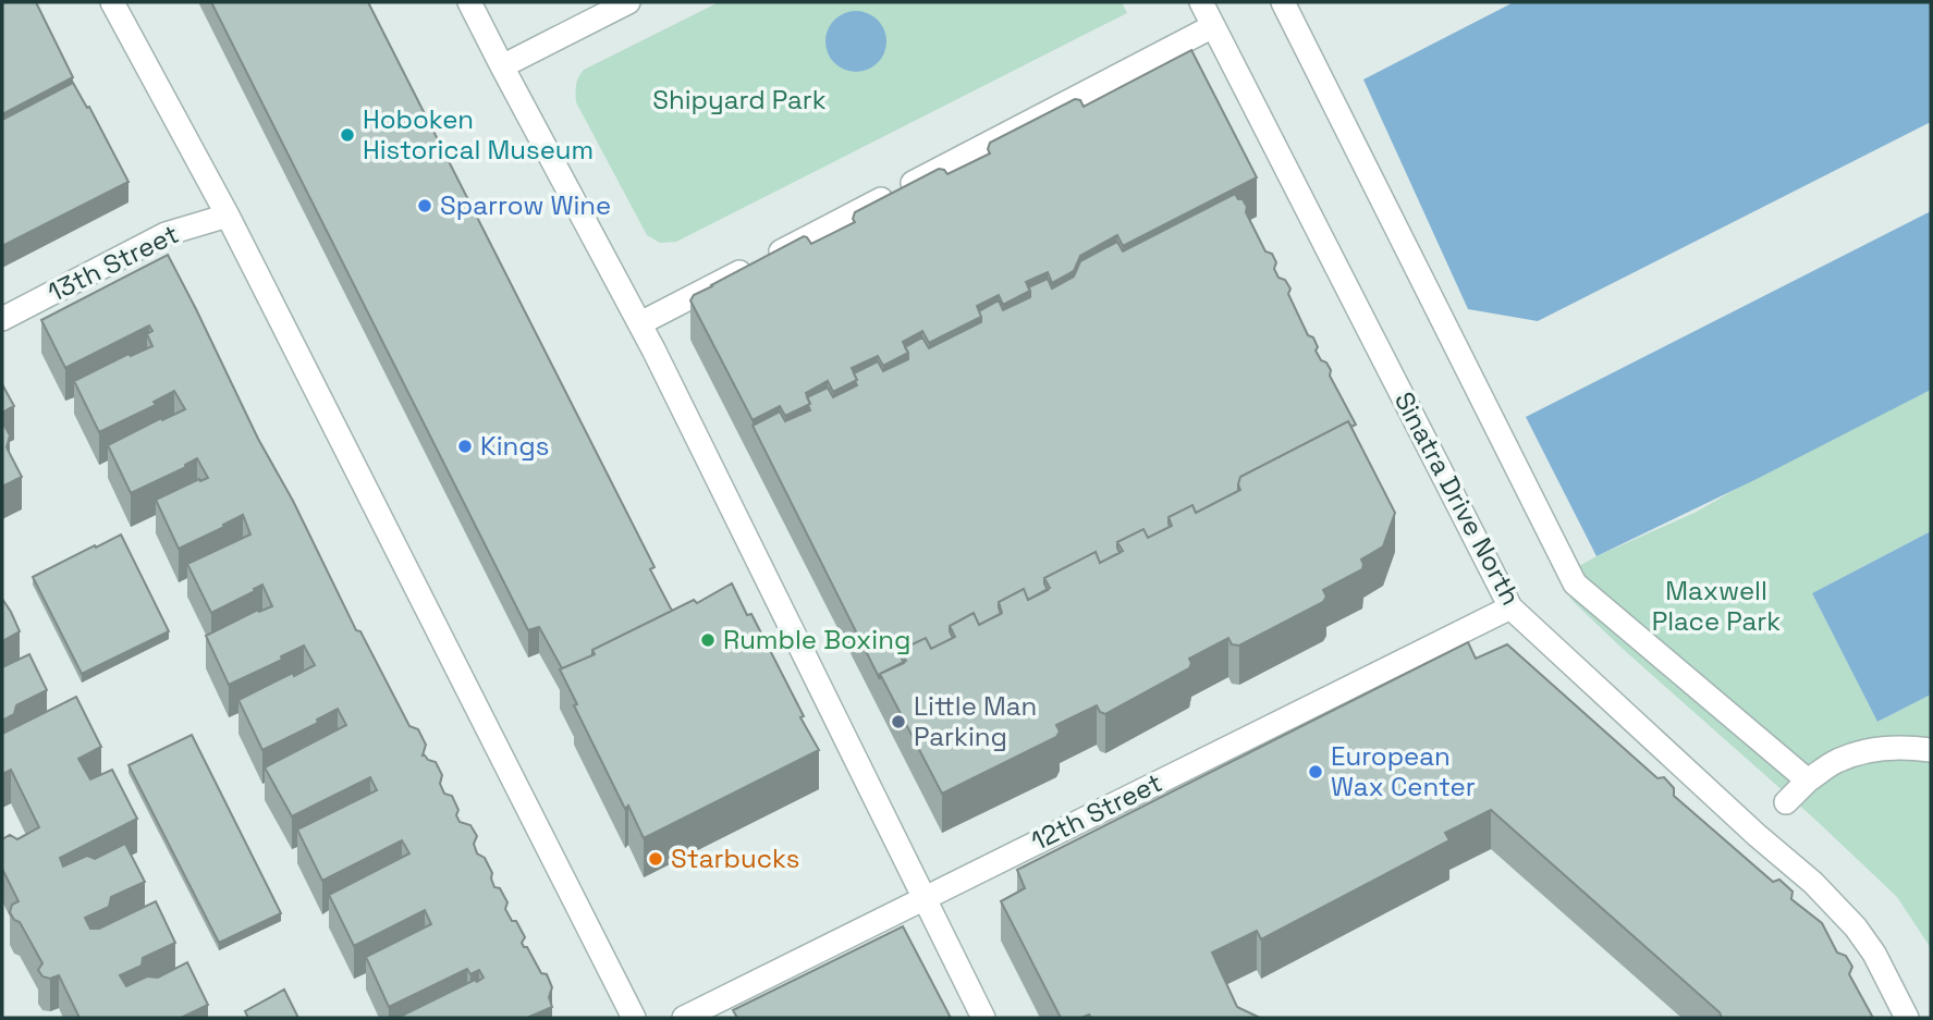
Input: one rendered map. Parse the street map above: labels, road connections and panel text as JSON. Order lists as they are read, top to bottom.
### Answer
{
  "streets": {
    "street": ["13th Street", "Sinatra Drive North", "12th Street"]
  },
  "crossings": [
    ["Sinatra Drive North", "12th Street"]
  ],
  "parks": ["Shipyard Park", "Maxwell Place Park"],
  "places": [
    "Hoboken Historical Museum",
    "Sparrow Wine",
    "Kings",
    "Rumble Boxing",
    "Little Man Parking",
    "European Wax Center",
    "Starbucks"
  ]
}
